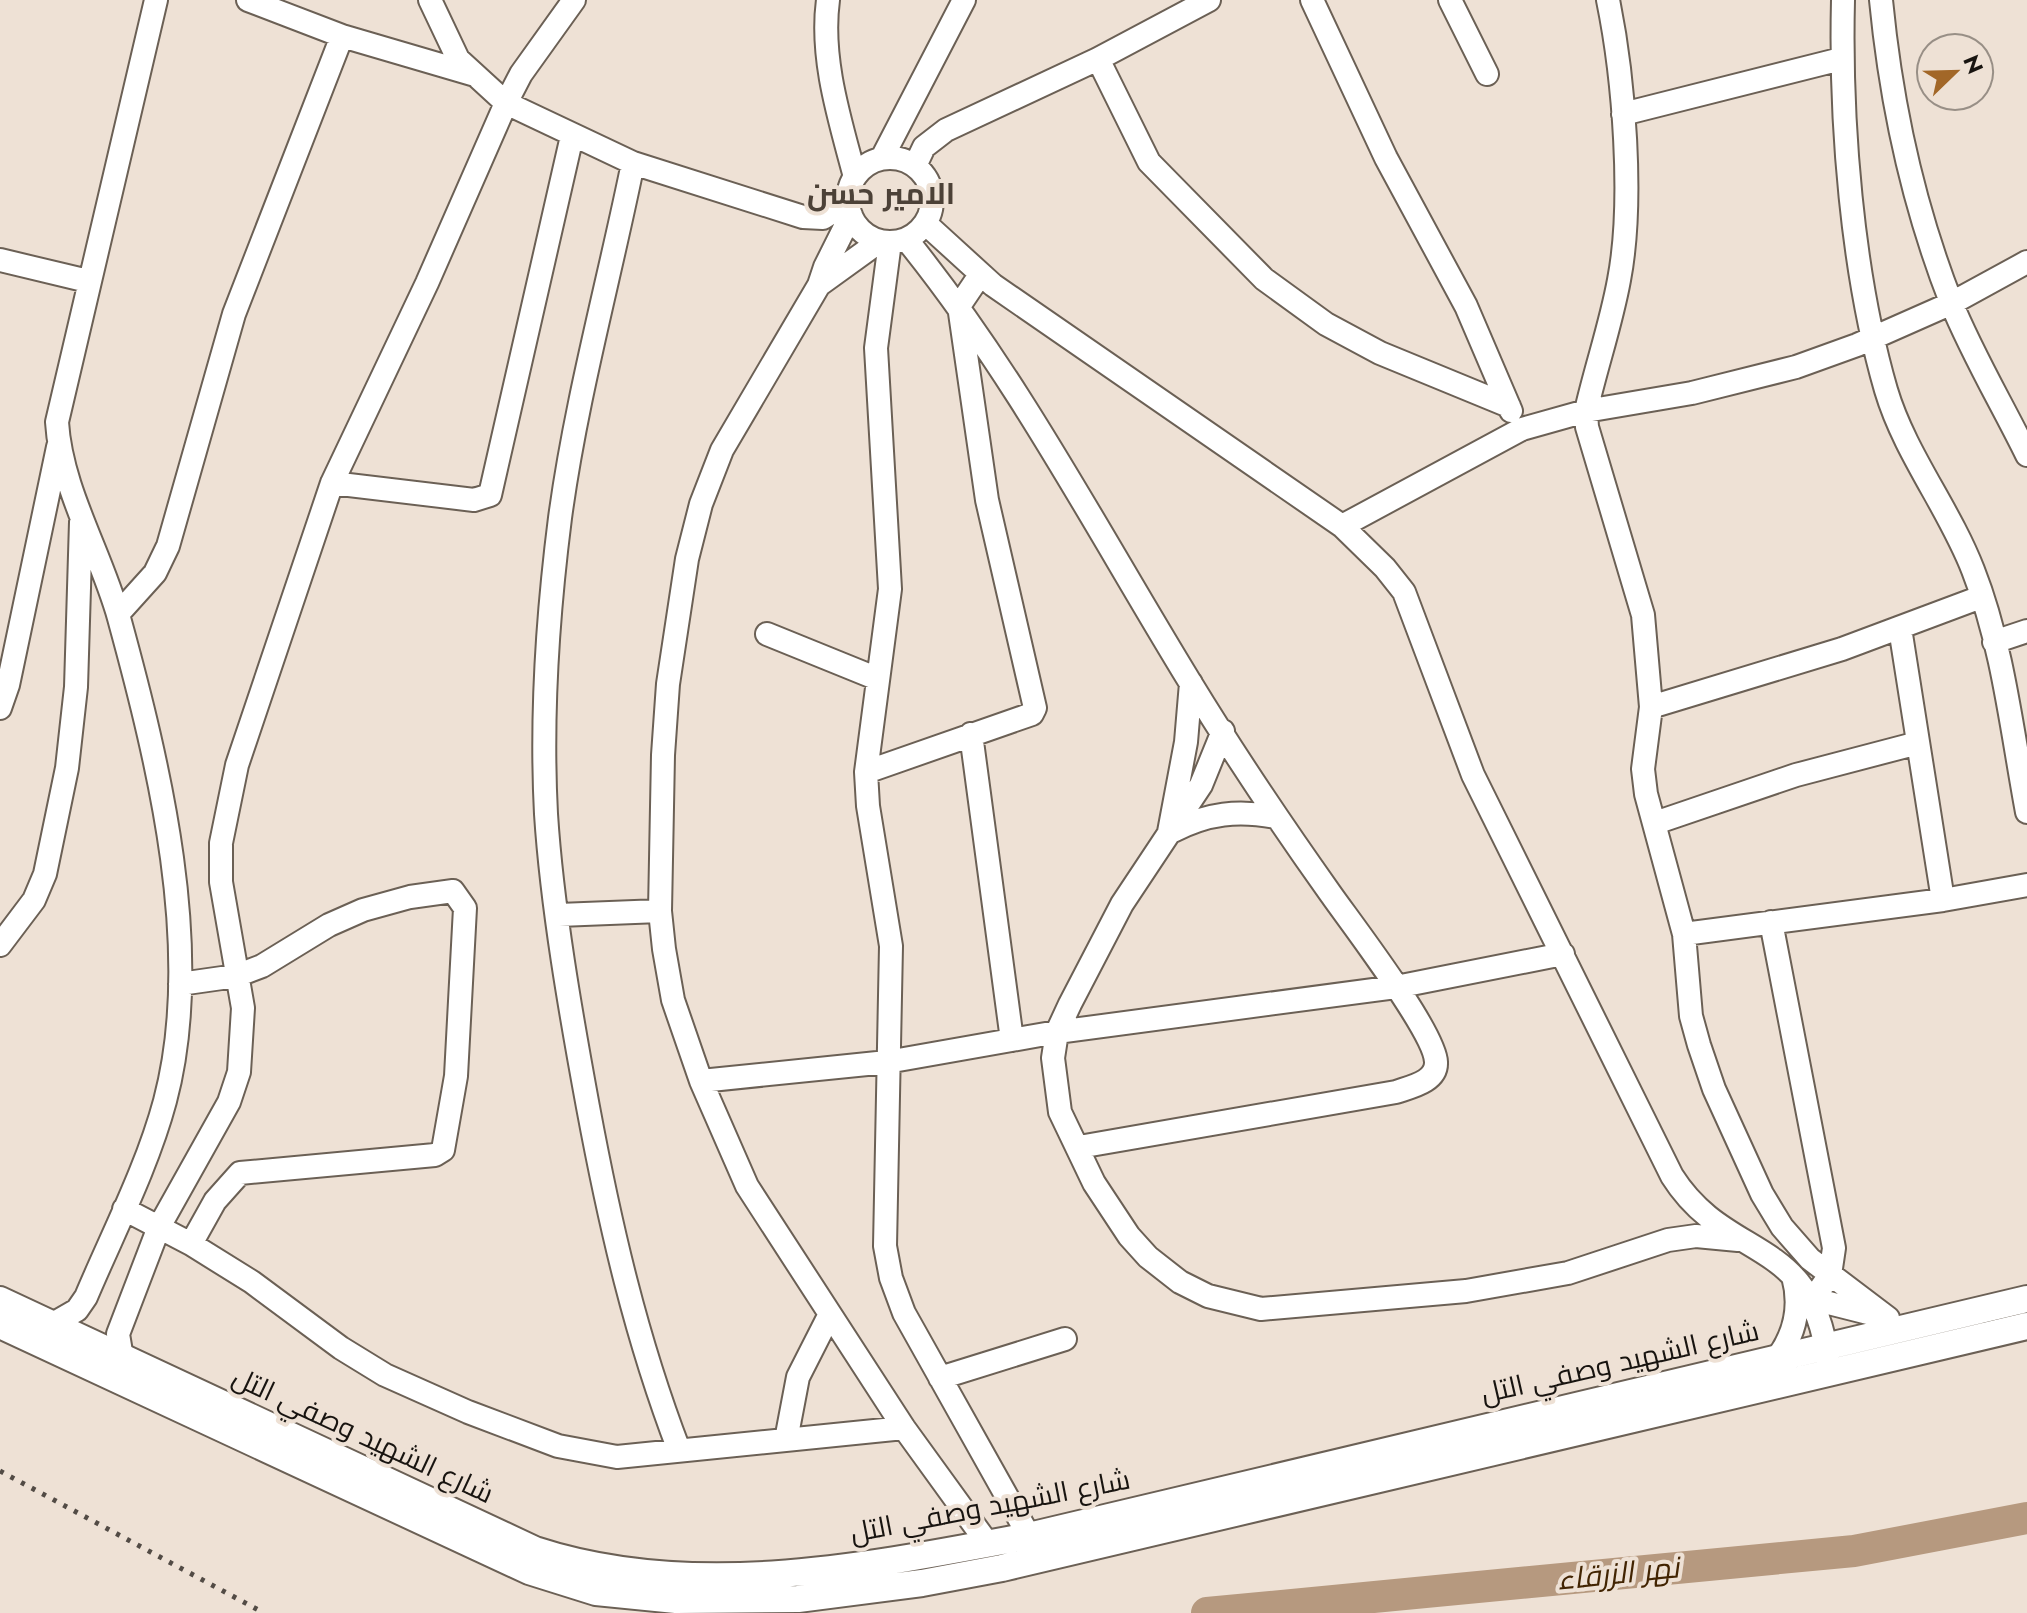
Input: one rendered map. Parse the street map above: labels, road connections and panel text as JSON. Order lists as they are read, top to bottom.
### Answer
{
  "streets": {
    "main road": ["شارع الشهيد وصفي التل"]
  },
  "districts": ["الامير حسن"],
  "water": ["نهر الزرقاء"],
  "north": "top right"
}
